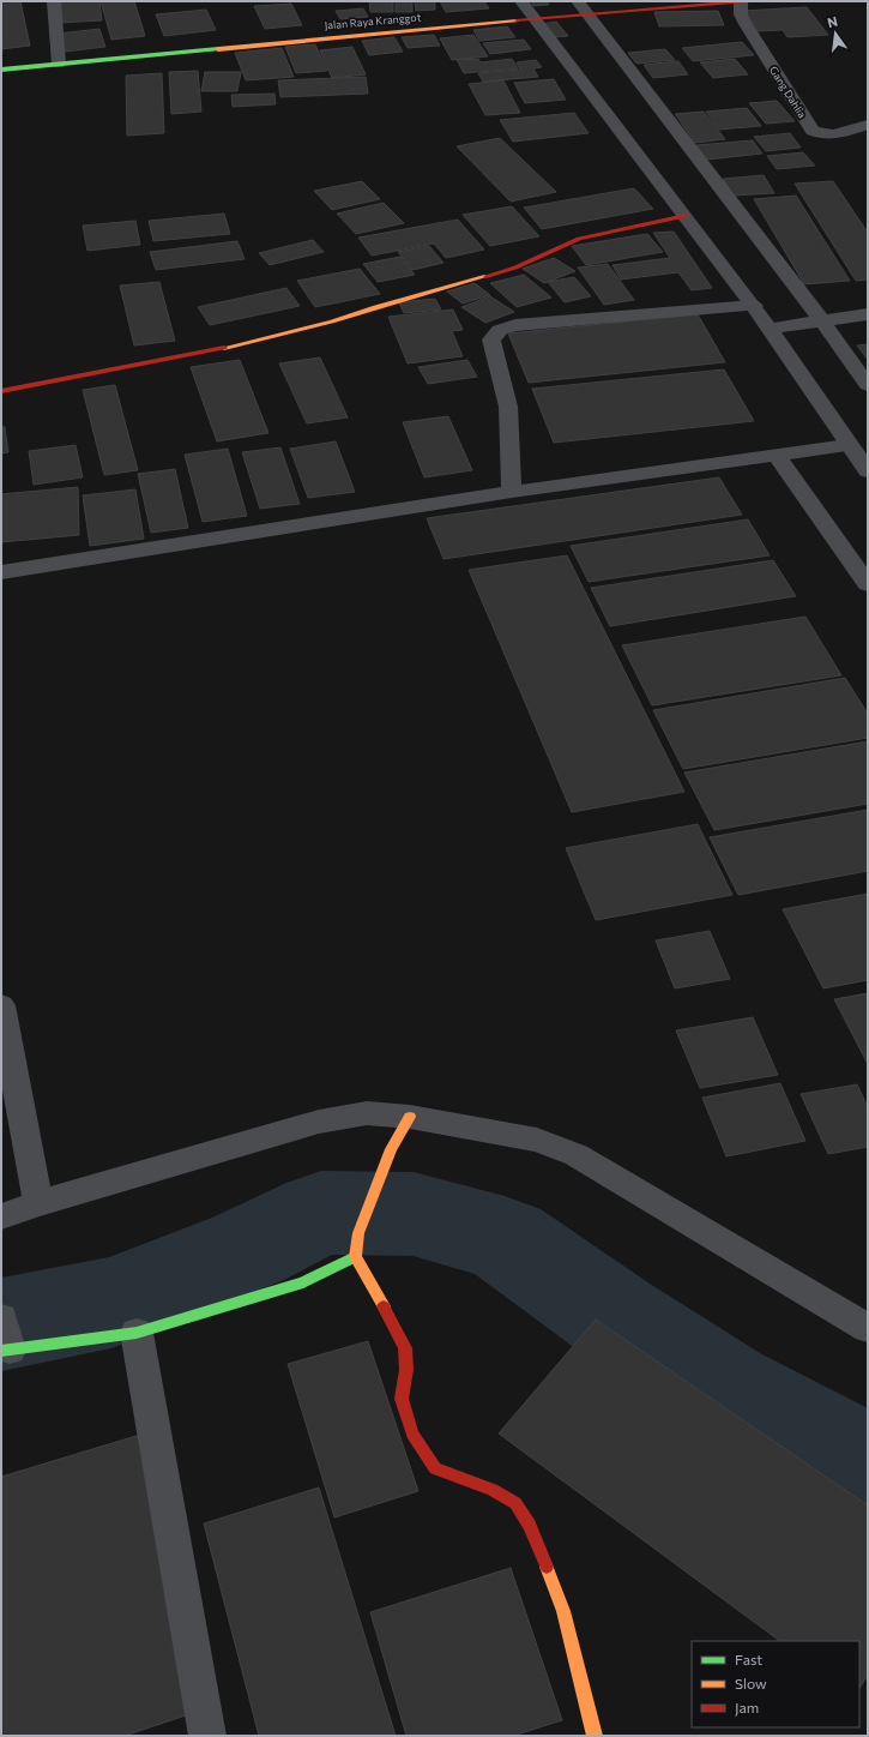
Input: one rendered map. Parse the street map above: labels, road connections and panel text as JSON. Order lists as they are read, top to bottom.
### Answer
{
  "streets": {
    "street": ["Jalan Raya Kranggot", "Gang Dahlia"]
  },
  "crossings": [
    ["Jalan Raya Kranggot", "Gang Dahlia"]
  ],
  "legend": ["Fast", "Slow", "Jam"],
  "north": "top"
}
